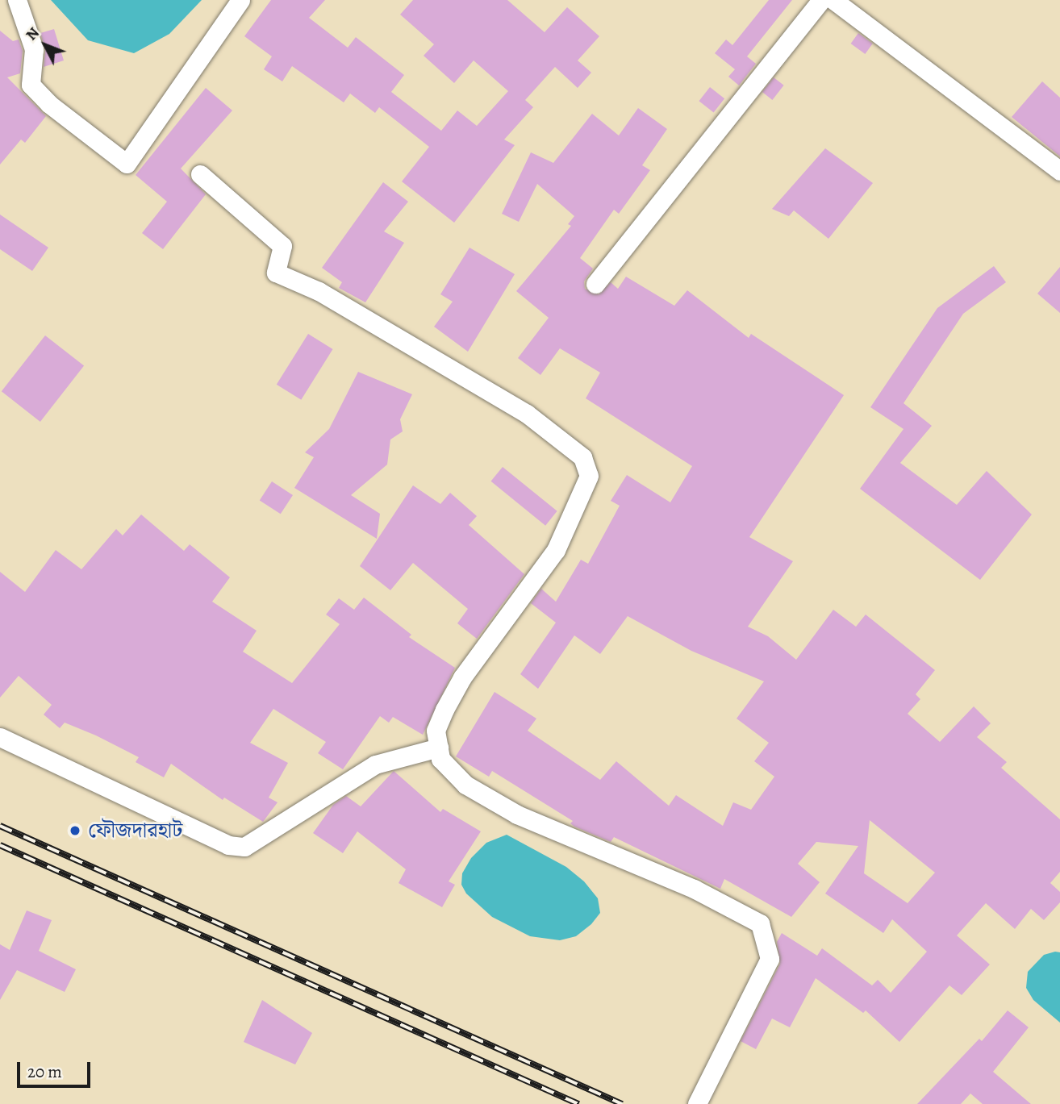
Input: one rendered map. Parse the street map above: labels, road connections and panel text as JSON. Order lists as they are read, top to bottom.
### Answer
{
  "places": ["ফৌজদারহাট"],
  "scale_bar": "20 m",
  "north": "top left"
}
